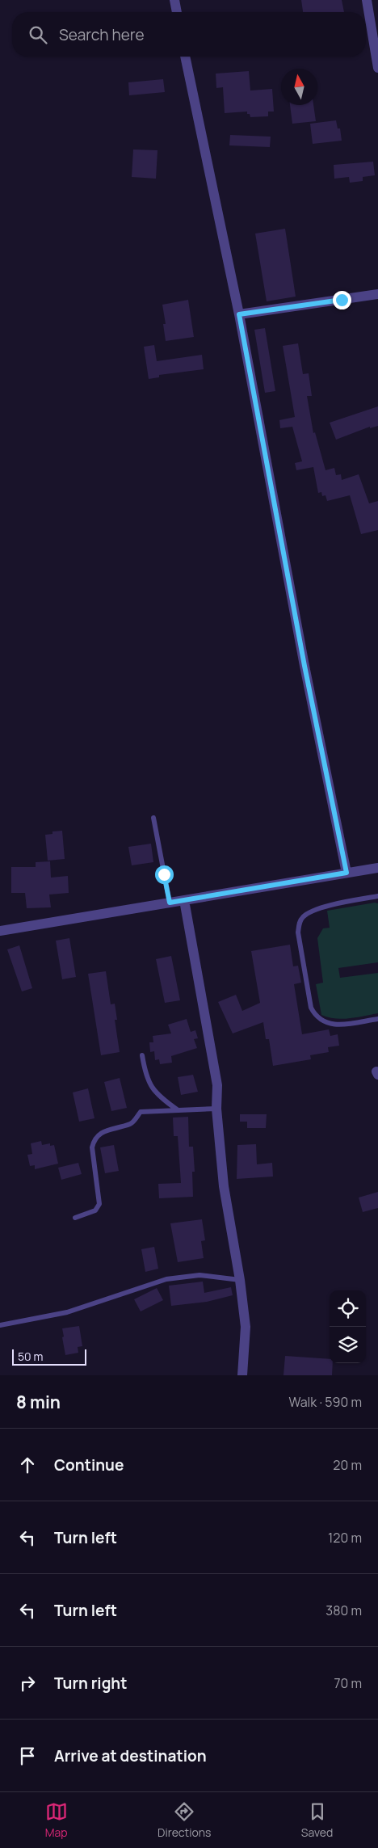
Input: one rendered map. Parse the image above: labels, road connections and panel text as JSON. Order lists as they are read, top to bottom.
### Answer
{
  "scale_bar": "50 m",
  "north": "top",
  "page": {
    "search": "Search here",
    "scale": "50 m",
    "heading": ["8 min", "Walk · 590 m"],
    "list": [
      ["Continue", "20 m"],
      ["Turn left", "120 m"],
      ["Turn left", "380 m"],
      ["Turn right", "70 m"],
      "Arrive at destination"
    ],
    "nav": ["Map", "Directions", "Saved"]
  }
}
